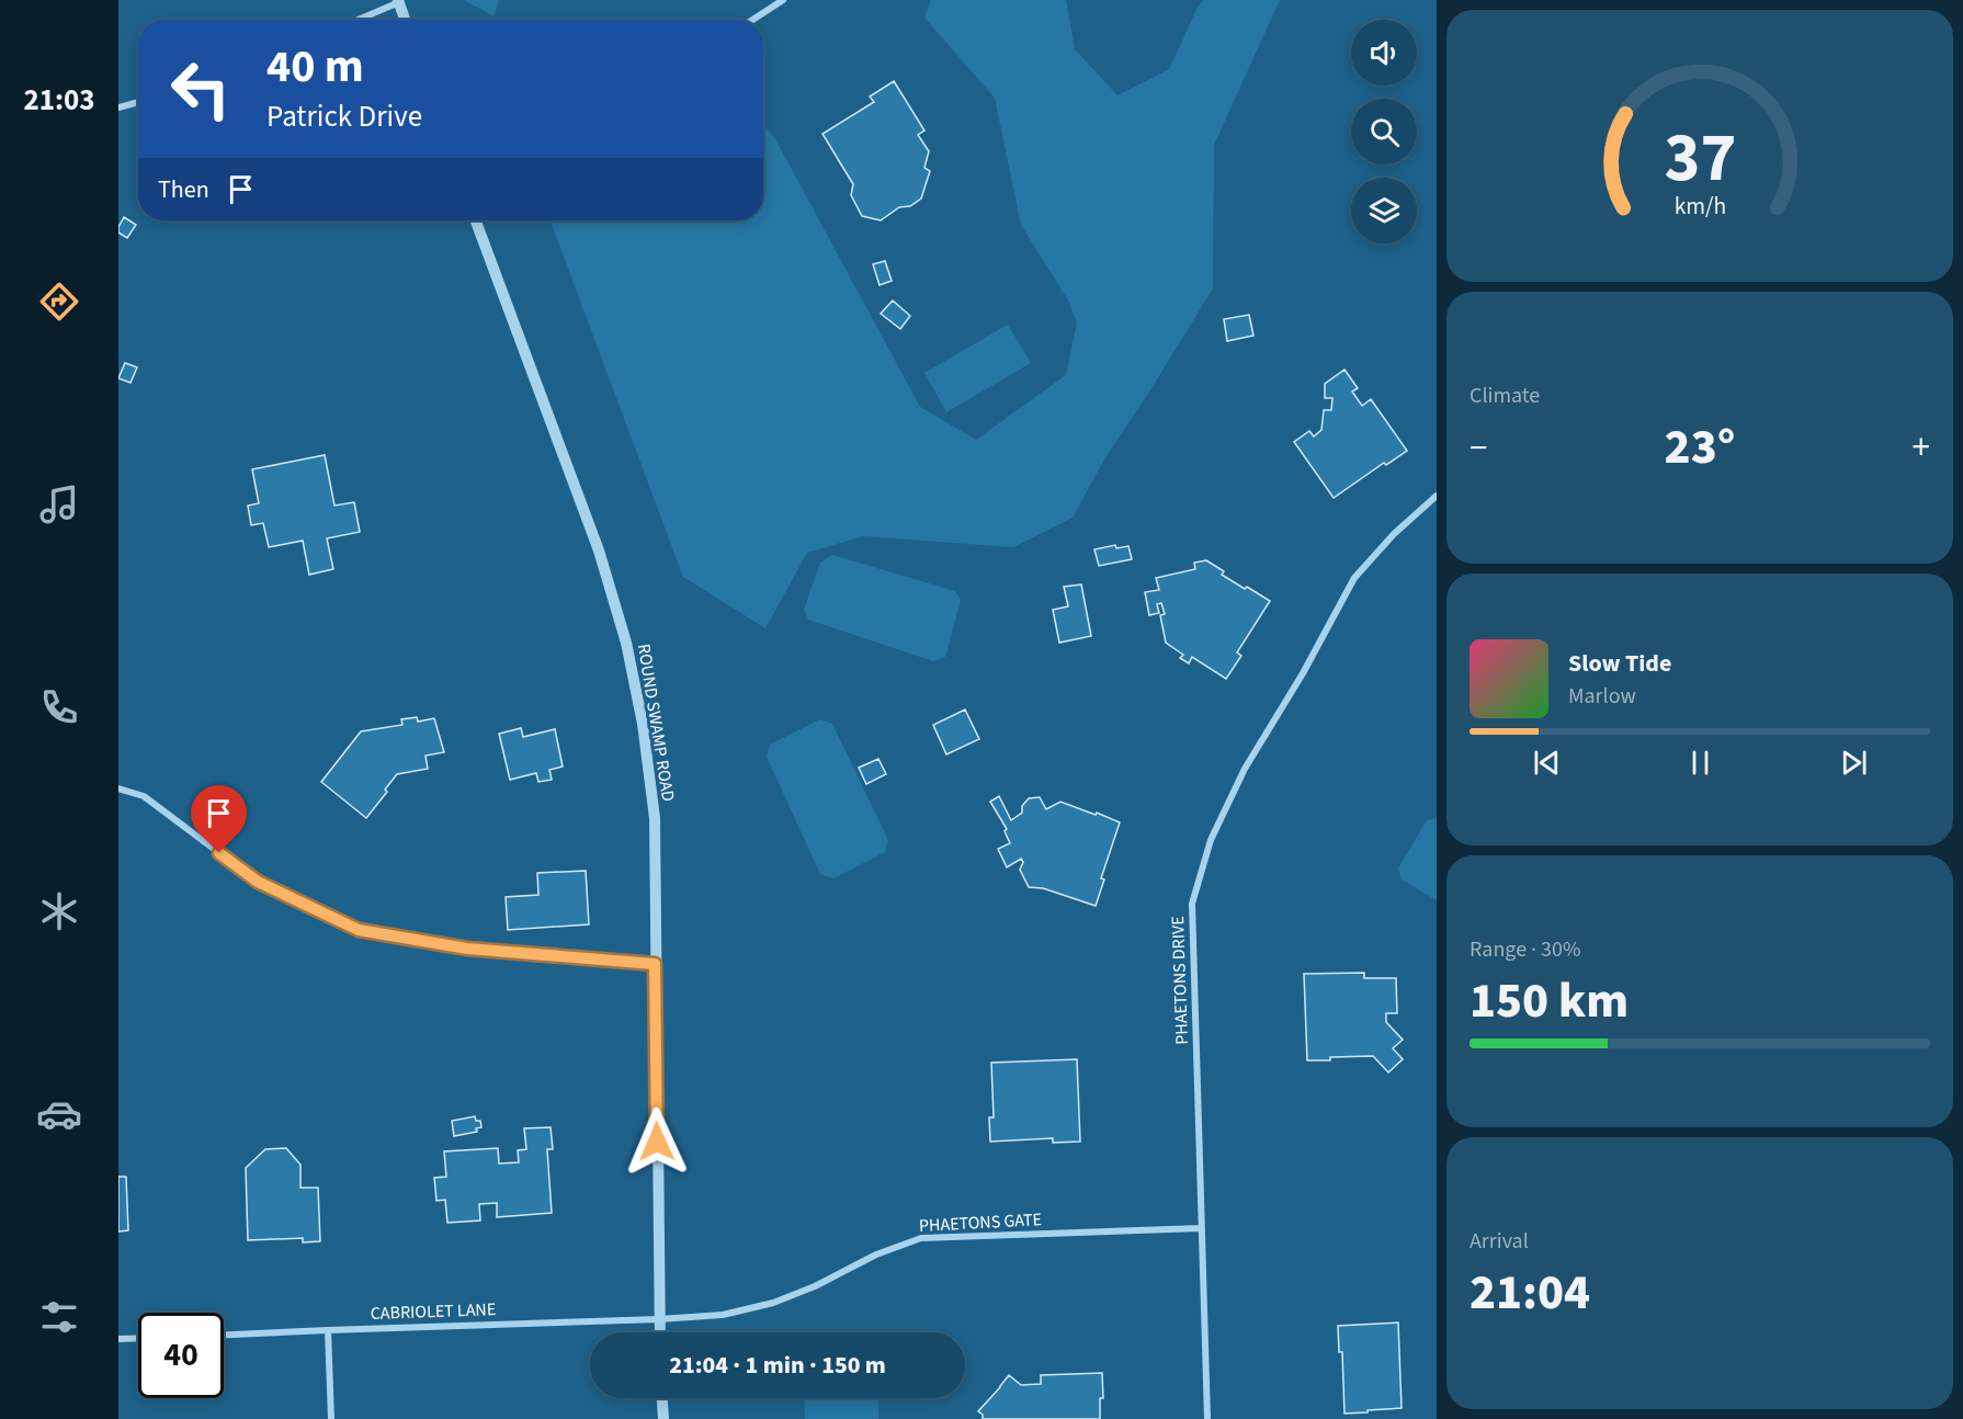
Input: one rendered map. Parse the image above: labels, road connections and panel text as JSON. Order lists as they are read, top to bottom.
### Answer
{
  "streets": {
    "street": [
      "ROUND SWAMP ROAD",
      "PHAETONS DRIVE",
      "PHAETONS GATE",
      "CABRIOLET LANE"
    ]
  },
  "crossings": [
    ["ROUND SWAMP ROAD", "PHAETONS GATE"],
    ["ROUND SWAMP ROAD", "CABRIOLET LANE"],
    ["PHAETONS DRIVE", "PHAETONS GATE"],
    ["PHAETONS GATE", "CABRIOLET LANE"]
  ],
  "page": {
    "tabs": "21:03",
    "turn": ["40 m", "Patrick Drive"],
    "then": "Then",
    "tile": [
      "Climate",
      ["Range · 30%", "150 km"],
      ["Arrival", "21:04"]
    ],
    "heat": ["−", "23°", "+"],
    "song": ["Slow Tide", "Marlow"],
    "limit": "40",
    "trip": "21:04 · 1 min · 150 m",
    "gauge": ["37", "km/h"]
  }
}
